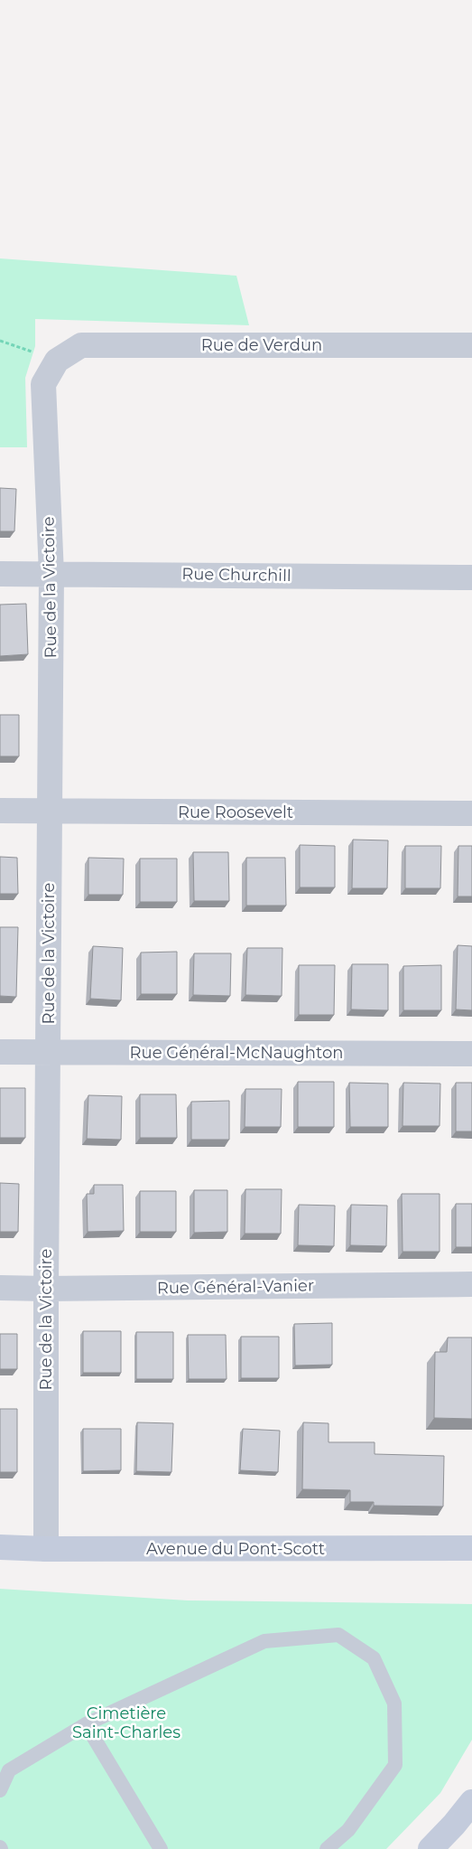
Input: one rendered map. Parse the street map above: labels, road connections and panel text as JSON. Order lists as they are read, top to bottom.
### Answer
{
  "streets": {
    "street": [
      "Rue de Verdun",
      "Rue Churchill",
      "Rue de la Victoire",
      "Rue Roosevelt",
      "Rue Général-McNaughton",
      "Rue Général-Vanier",
      "Avenue du Pont-Scott"
    ]
  },
  "crossings": [
    ["Rue de Verdun", "Rue de la Victoire"],
    ["Rue Churchill", "Rue de la Victoire"],
    ["Rue de la Victoire", "Rue Roosevelt"],
    ["Rue de la Victoire", "Rue Général-McNaughton"],
    ["Rue de la Victoire", "Rue Général-Vanier"],
    ["Rue de la Victoire", "Avenue du Pont-Scott"]
  ],
  "parks": ["Cimetière Saint-Charles"]
}
